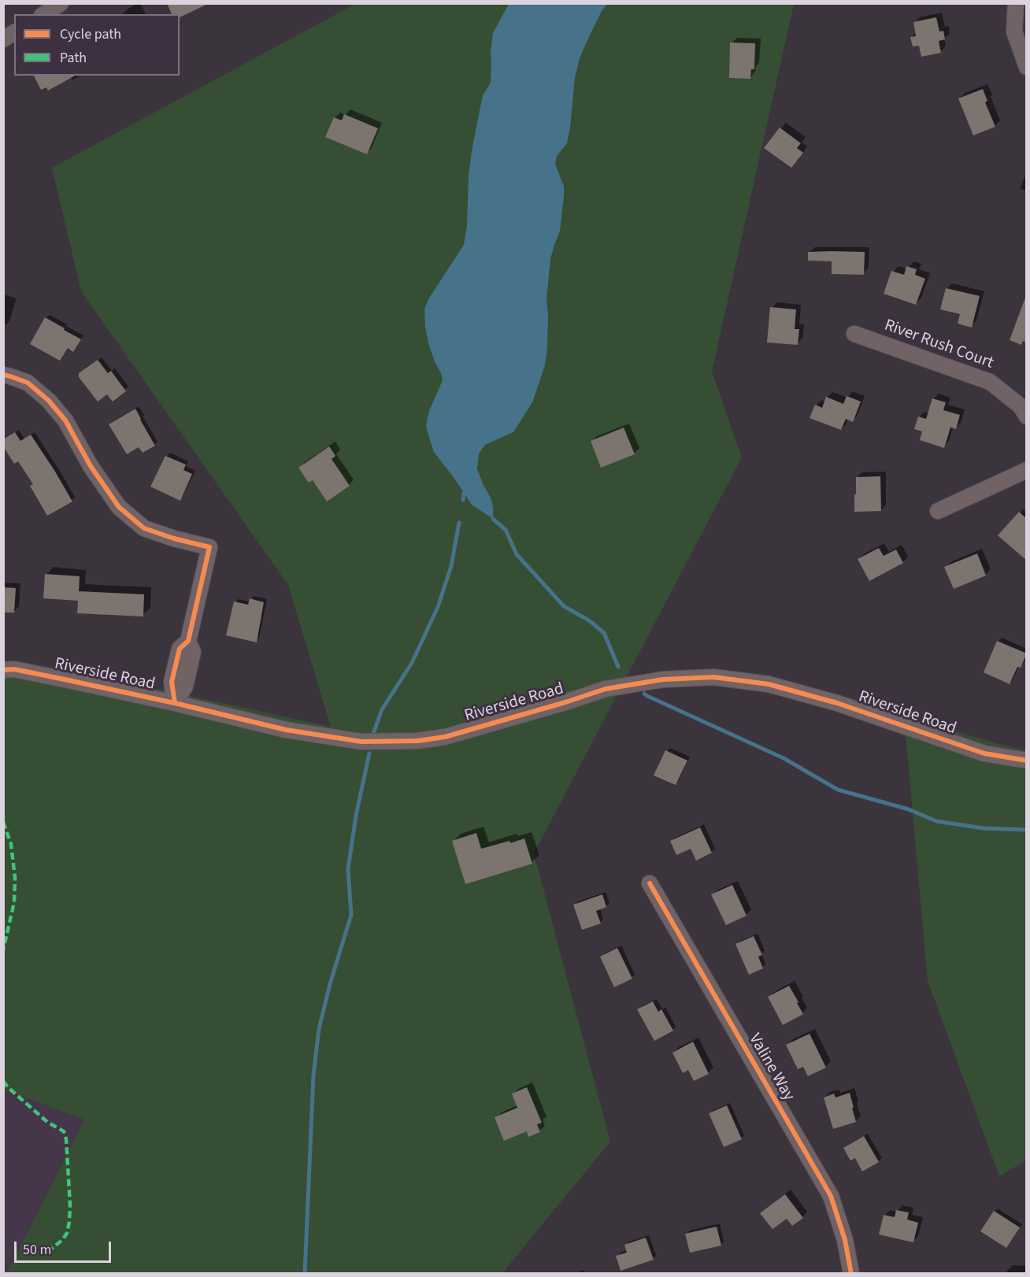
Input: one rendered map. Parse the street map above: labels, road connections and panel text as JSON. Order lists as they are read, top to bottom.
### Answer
{
  "streets": {
    "street": ["River Rush Court", "Riverside Road", "Valine Way"]
  },
  "legend": ["Cycle path", "Path"],
  "scale_bar": "50 m"
}
